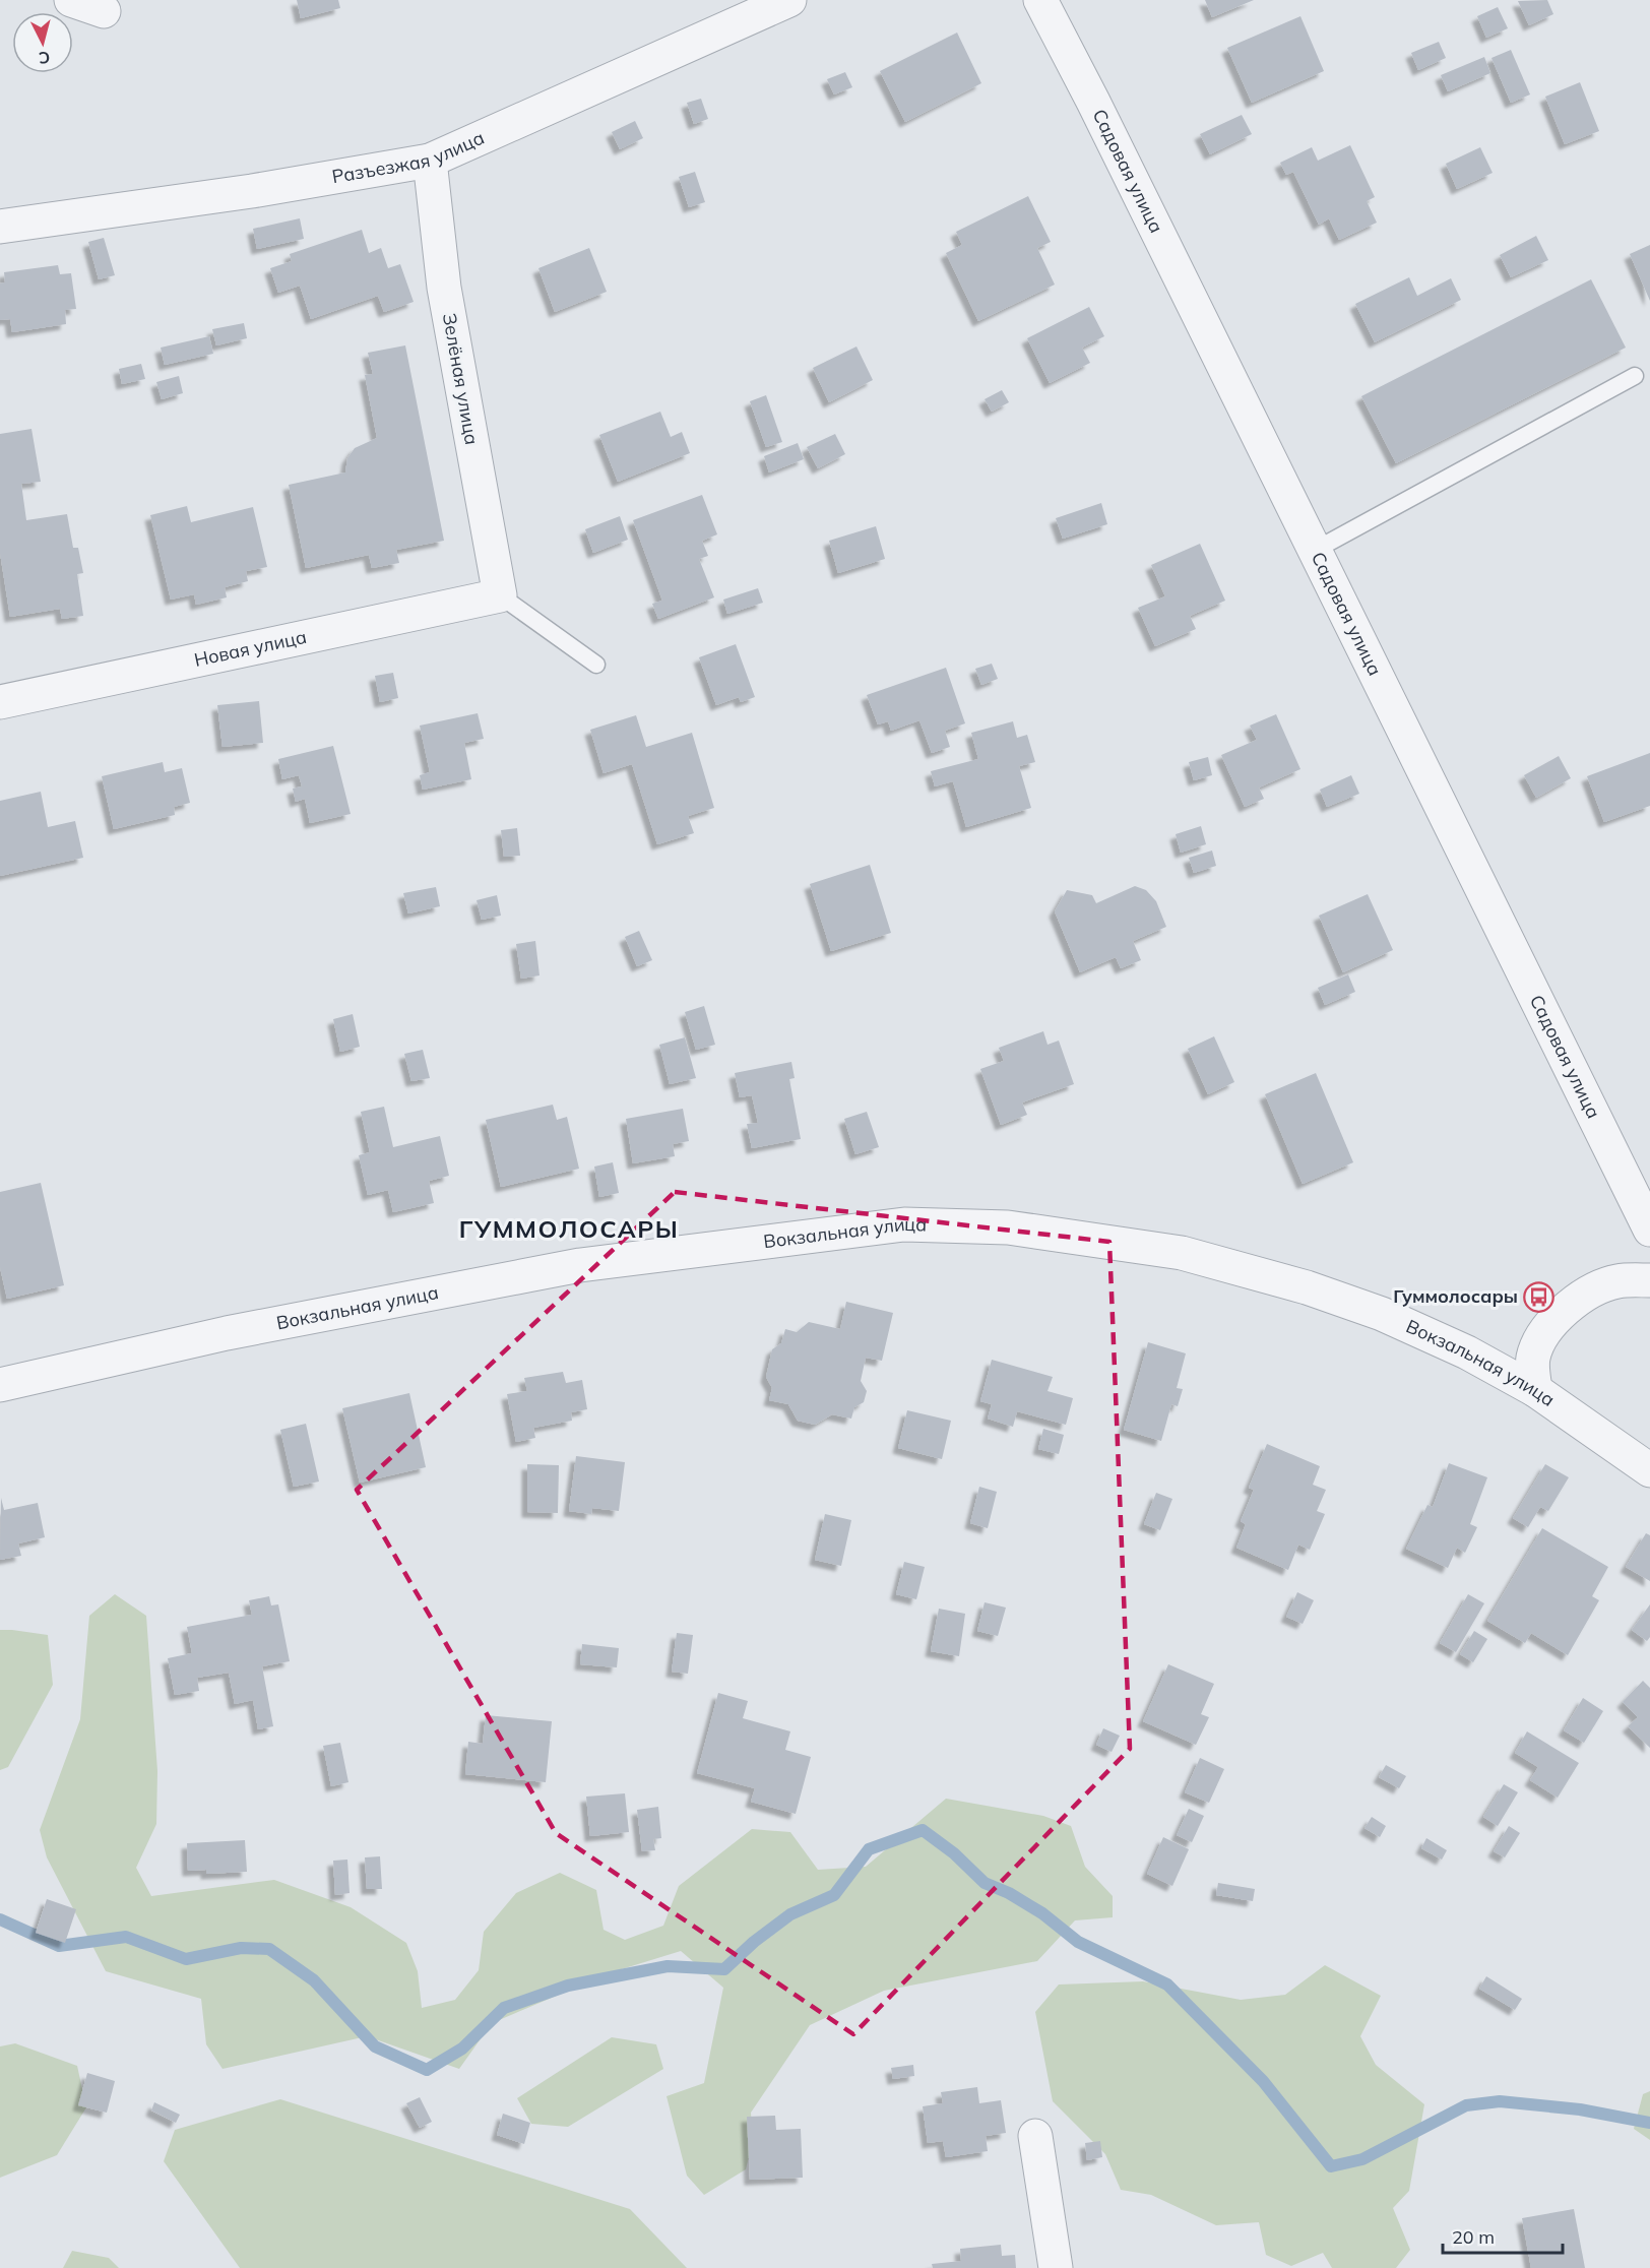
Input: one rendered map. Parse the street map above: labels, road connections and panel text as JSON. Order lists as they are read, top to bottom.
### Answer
{
  "streets": {
    "street": [
      "Разъезжая улица",
      "Садовая улица",
      "Зелёная улица",
      "Новая улица",
      "Вокзальная улица"
    ]
  },
  "crossings": [
    ["Разъезжая улица", "Зелёная улица"],
    ["Зелёная улица", "Новая улица"]
  ],
  "districts": ["ГУММОЛОСАРЫ"],
  "places": {
    "bus stop": ["Гуммолосары"]
  },
  "scale_bar": "20 m",
  "north": "bottom"
}
